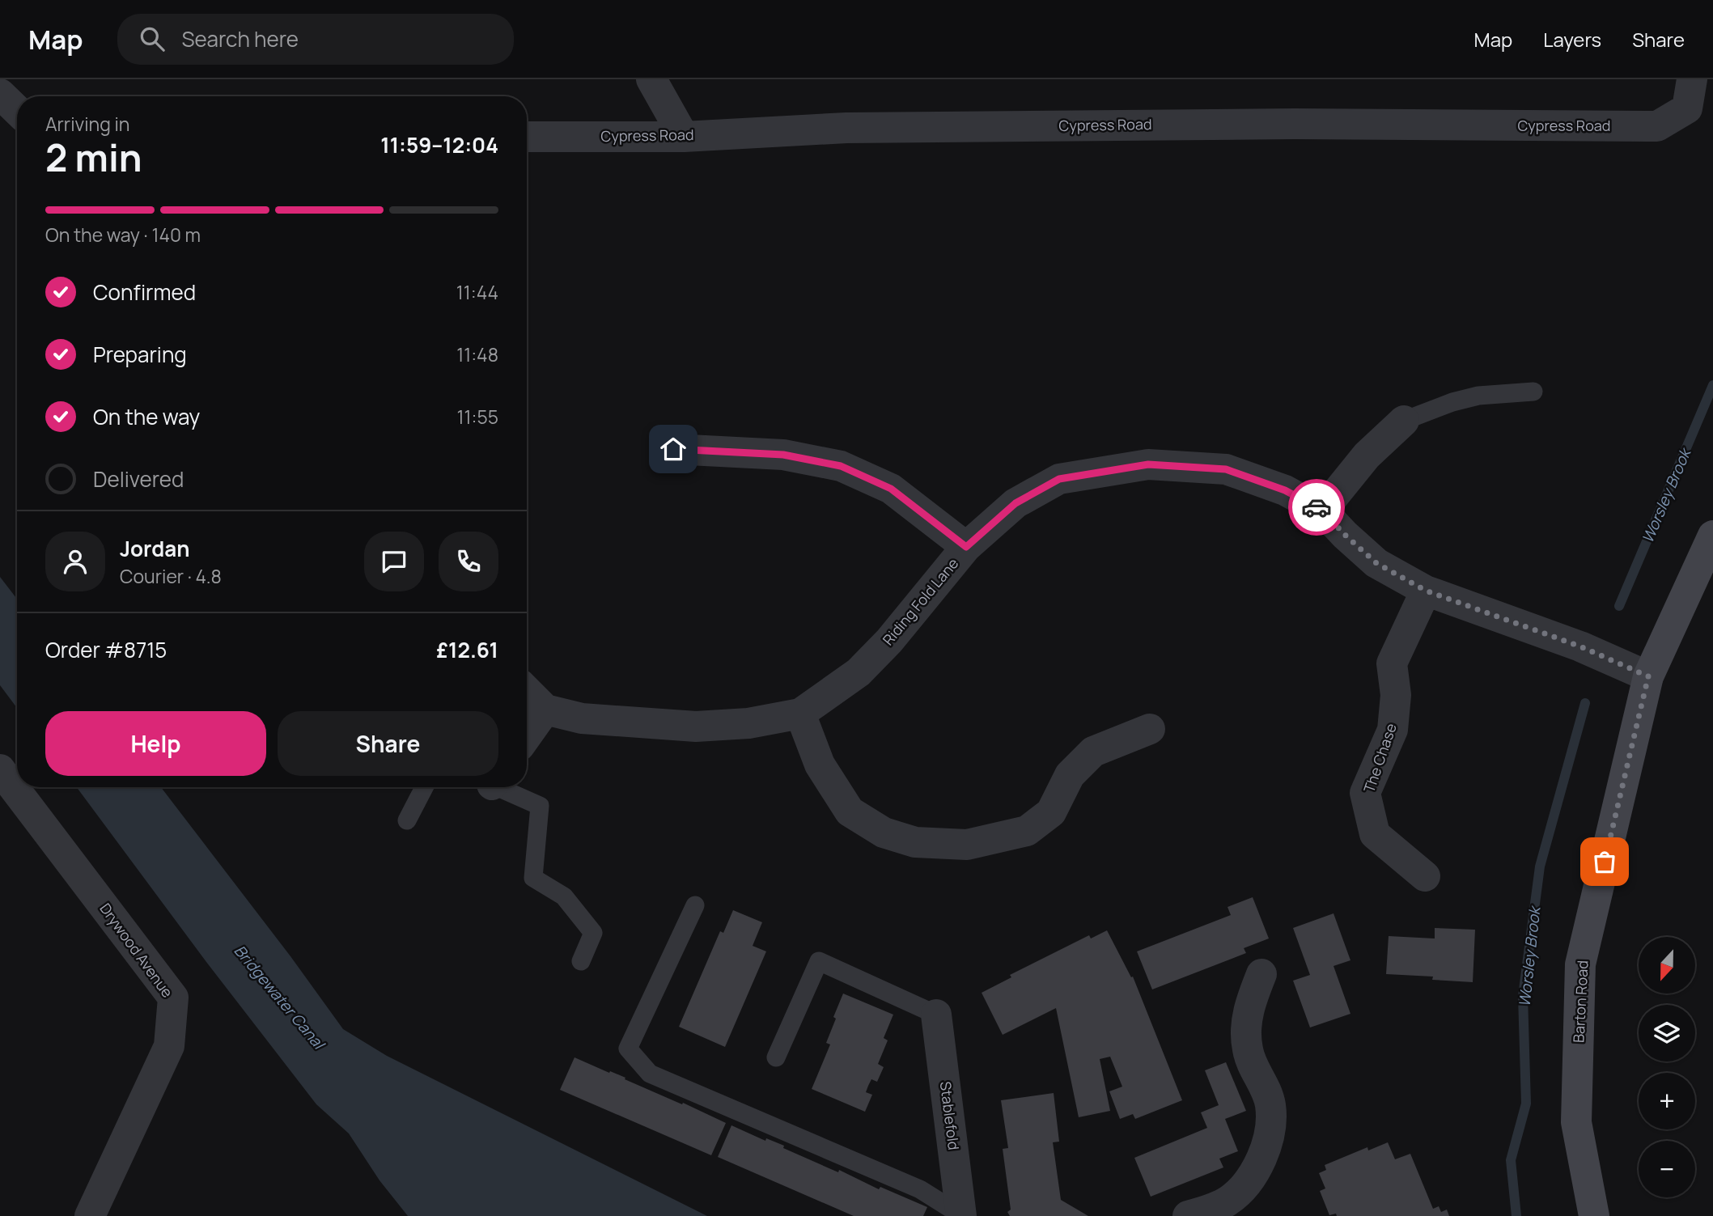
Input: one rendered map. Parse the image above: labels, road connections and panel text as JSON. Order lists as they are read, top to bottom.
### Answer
{
  "streets": {
    "main road": ["Barton Road"],
    "street": [
      "Cypress Road",
      "Riding Fold Lane",
      "The Chase",
      "Drywood Avenue",
      "Stablefold"
    ]
  },
  "crossings": [
    ["Riding Fold Lane", "The Chase"],
    ["Riding Fold Lane", "Barton Road"]
  ],
  "water": ["Worsley Brook", "Bridgewater Canal"],
  "north": "bottom",
  "page": {
    "header": "Map",
    "search": "Search here",
    "nav": ["Map", "Layers", "Share"],
    "heading": ["2 min", "Arriving in", "11:59–12:04"],
    "panel": [
      "Jordan",
      "Courier · 4.8",
      "Order #8715",
      "£12.61"
    ],
    "bar": "On the way · 140 m",
    "list": [
      ["Confirmed", "11:44"],
      ["Preparing", "11:48"],
      ["On the way", "11:55"],
      "Delivered"
    ],
    "buttons": ["Help", "Share"],
    "map_buttons": ["+", "−"]
  }
}
